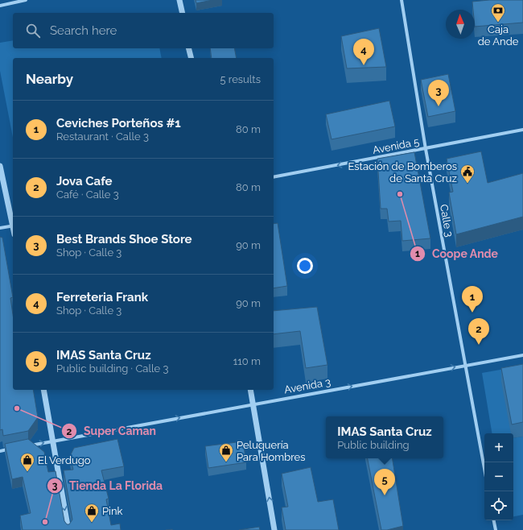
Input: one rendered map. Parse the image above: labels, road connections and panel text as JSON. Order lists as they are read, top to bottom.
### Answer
{
  "streets": {
    "street": ["Avenida 5", "Calle 3", "Avenida 3"]
  },
  "crossings": [
    ["Avenida 5", "Calle 3"],
    ["Calle 3", "Avenida 3"]
  ],
  "one_way": ["Avenida 5", "Avenida 3"],
  "places": {
    "bank": ["Caja de Ande"],
    "public building": ["Estación de Bomberos de Santa Cruz"],
    "other": ["Coope Ande", "Super Caman", "Tienda La Florida"],
    "shop": ["Peluquería Para Hombres", "El Verdugo", "Pink"]
  },
  "north": "top",
  "page": {
    "search": "Search here",
    "pins": [
      "4",
      "3",
      "1",
      "2",
      "5"
    ],
    "heading": ["Nearby", "5 results"],
    "list": [
      {
        "mark": "1",
        "name": "Ceviches Porteños #1",
        "note": "Restaurant · Calle 3",
        "value": "80 m"
      },
      {
        "mark": "2",
        "name": "Jova Cafe",
        "note": "Café · Calle 3",
        "value": "80 m"
      },
      {
        "mark": "3",
        "name": "Best Brands Shoe Store",
        "note": "Shop · Calle 3",
        "value": "90 m"
      },
      {
        "mark": "4",
        "name": "Ferreteria Frank",
        "note": "Shop · Calle 3",
        "value": "90 m"
      },
      {
        "mark": "5",
        "name": "IMAS Santa Cruz",
        "note": "Public building · Calle 3",
        "value": "110 m"
      }
    ],
    "popup": ["IMAS Santa Cruz", "Public building"],
    "map_buttons": ["+", "−"]
  }
}
